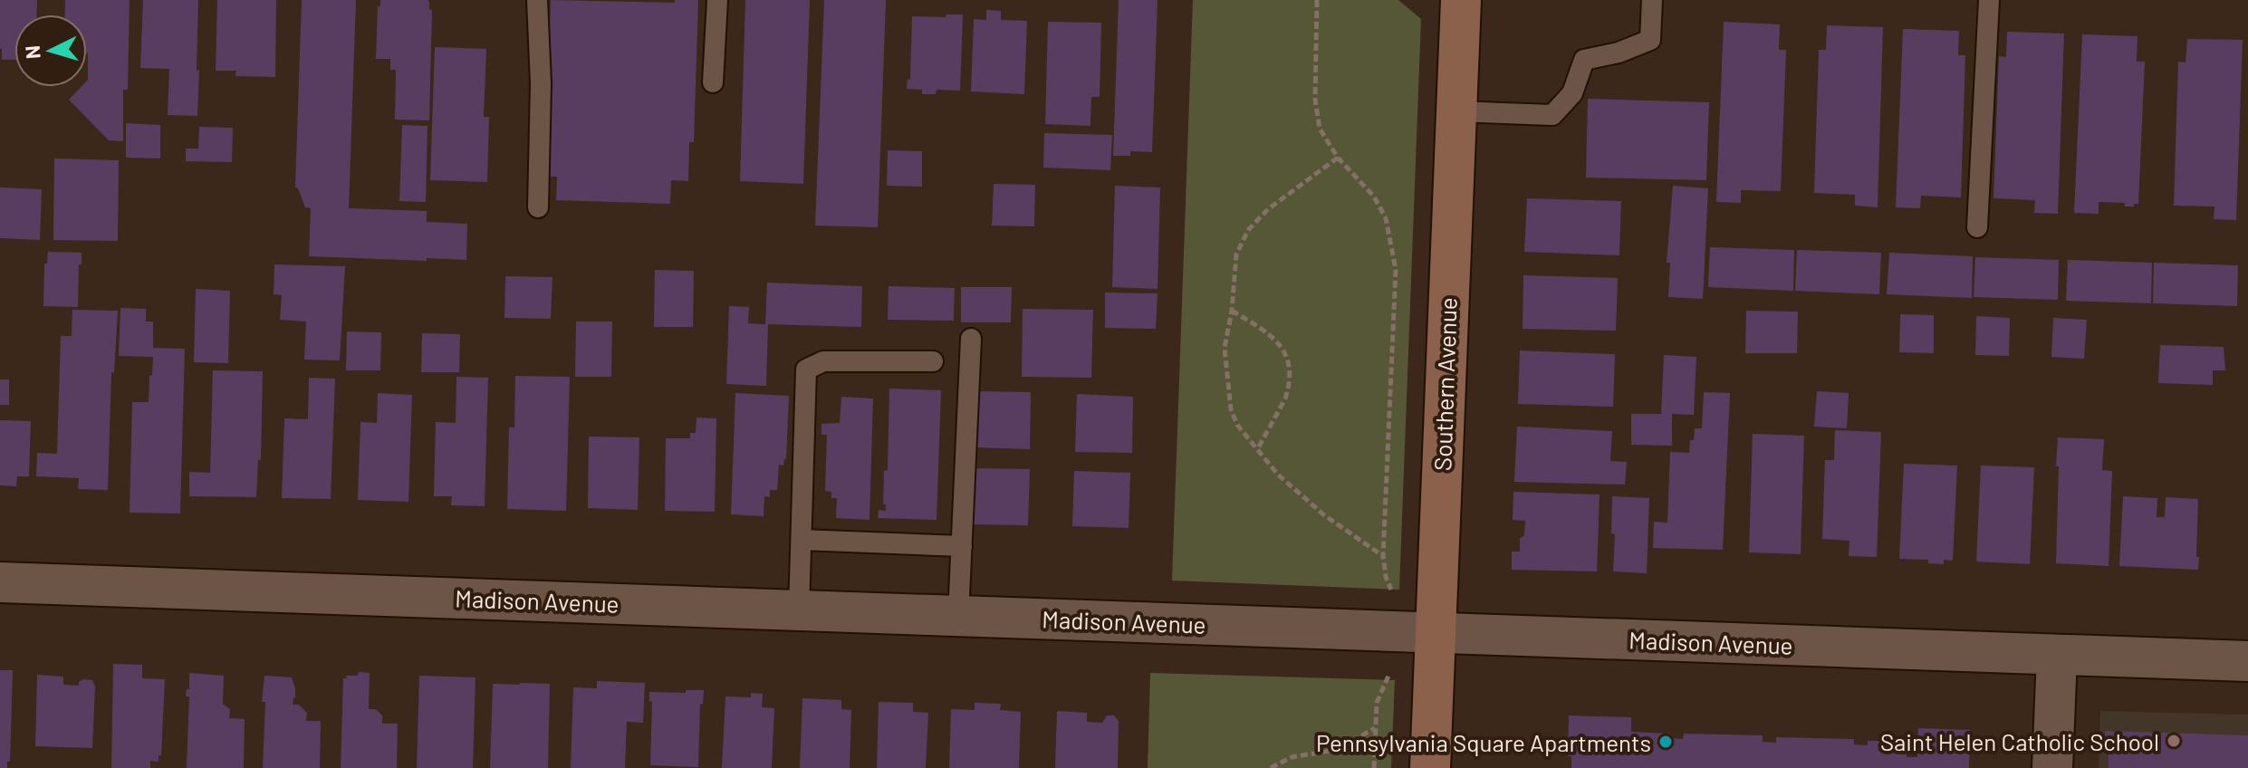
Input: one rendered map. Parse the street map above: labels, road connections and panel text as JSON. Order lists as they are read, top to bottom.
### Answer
{
  "streets": {
    "street": ["Southern Avenue", "Madison Avenue"]
  },
  "crossings": [
    ["Southern Avenue", "Madison Avenue"]
  ],
  "places": ["Saint Helen Catholic School", "Pennsylvania Square Apartments"],
  "north": "left"
}
